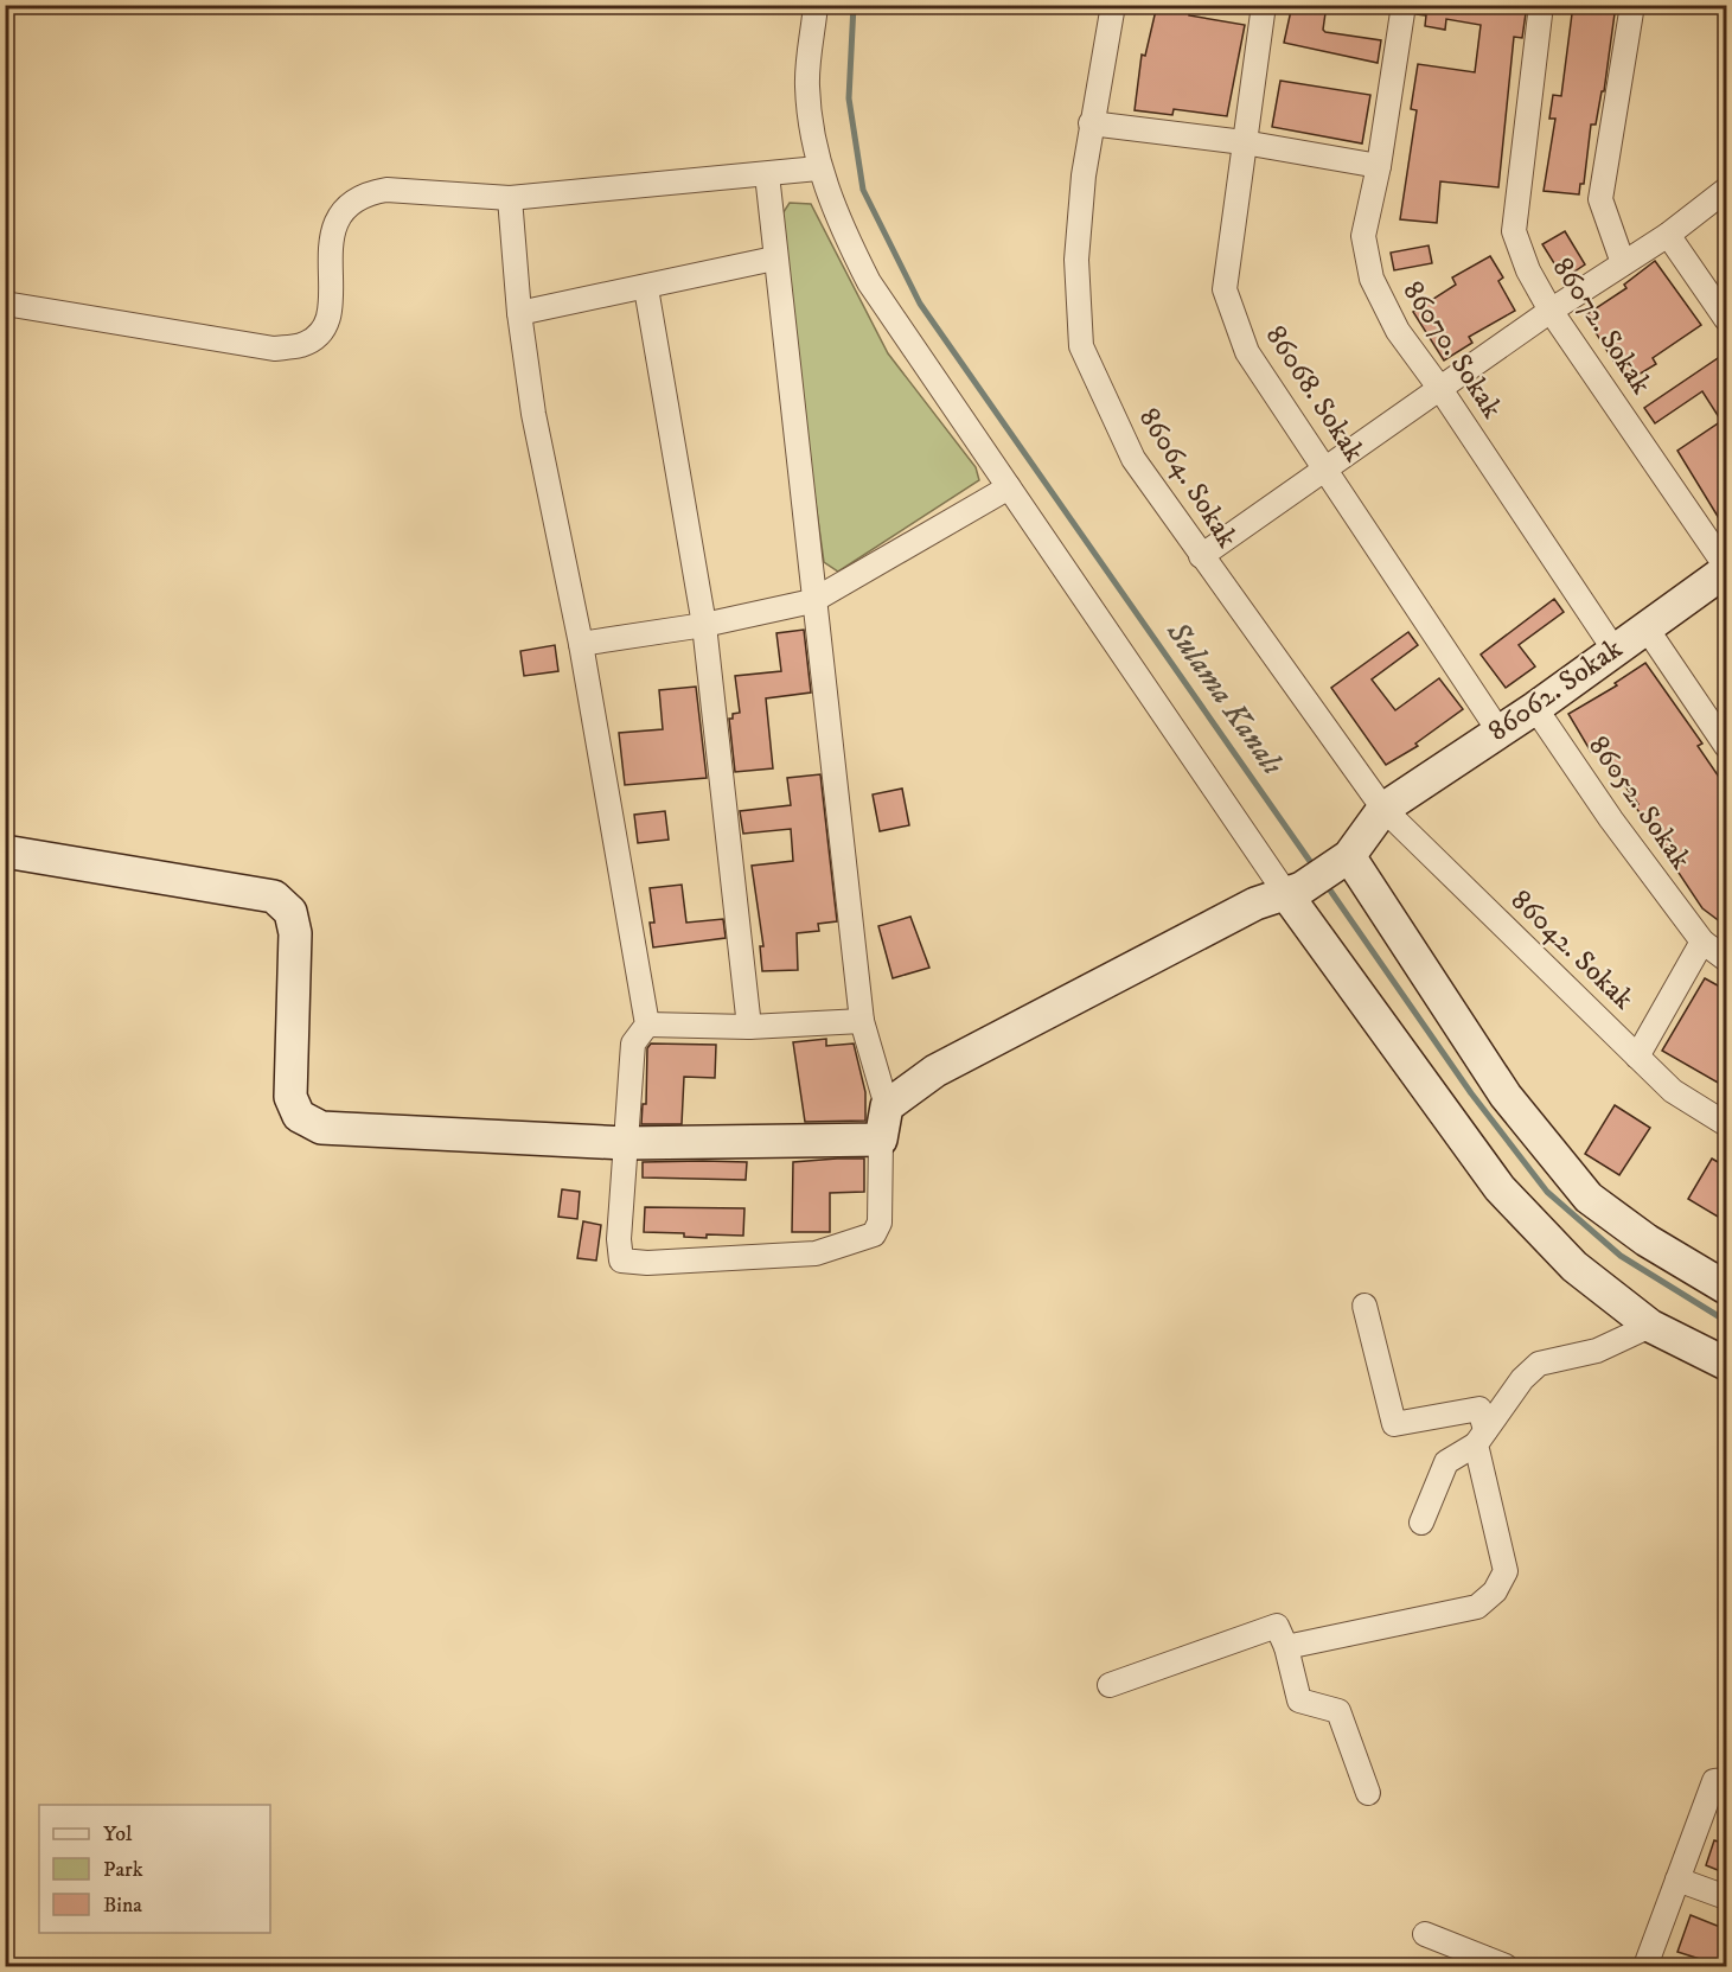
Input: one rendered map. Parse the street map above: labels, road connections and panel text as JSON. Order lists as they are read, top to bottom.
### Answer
{
  "streets": {
    "main road": ["86062. Sokak"],
    "street": [
      "86072. Sokak",
      "86070. Sokak",
      "86068. Sokak",
      "86064. Sokak",
      "86052. Sokak",
      "86042. Sokak"
    ]
  },
  "crossings": [
    ["86072. Sokak", "86062. Sokak"],
    ["86070. Sokak", "86062. Sokak"],
    ["86068. Sokak", "86062. Sokak"],
    ["86064. Sokak", "86062. Sokak"],
    ["86064. Sokak", "86042. Sokak"],
    ["86062. Sokak", "86052. Sokak"],
    ["86062. Sokak", "86042. Sokak"]
  ],
  "water": ["Sulama Kanalı"],
  "legend": ["Yol", "Park", "Bina"]
}
